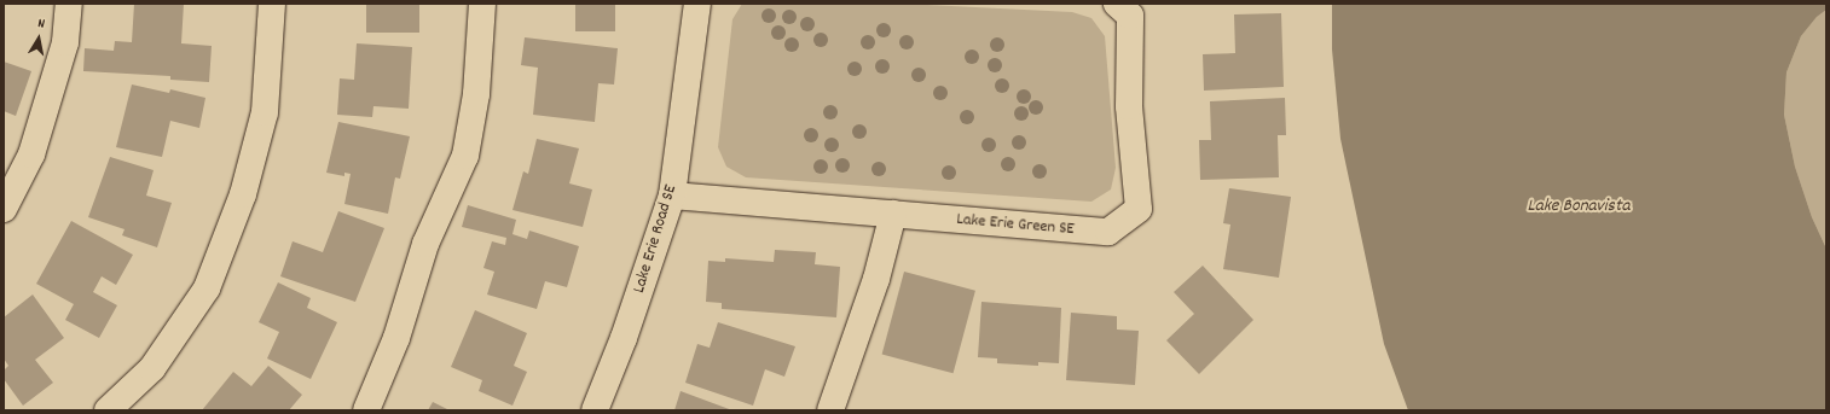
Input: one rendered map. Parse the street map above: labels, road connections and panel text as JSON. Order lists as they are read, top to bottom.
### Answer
{
  "streets": {
    "street": ["Lake Erie Green SE", "Lake Erie Road SE"]
  },
  "crossings": [
    ["Lake Erie Green SE", "Lake Erie Road SE"]
  ],
  "water": ["Lake Bonavista"],
  "north": "top"
}
